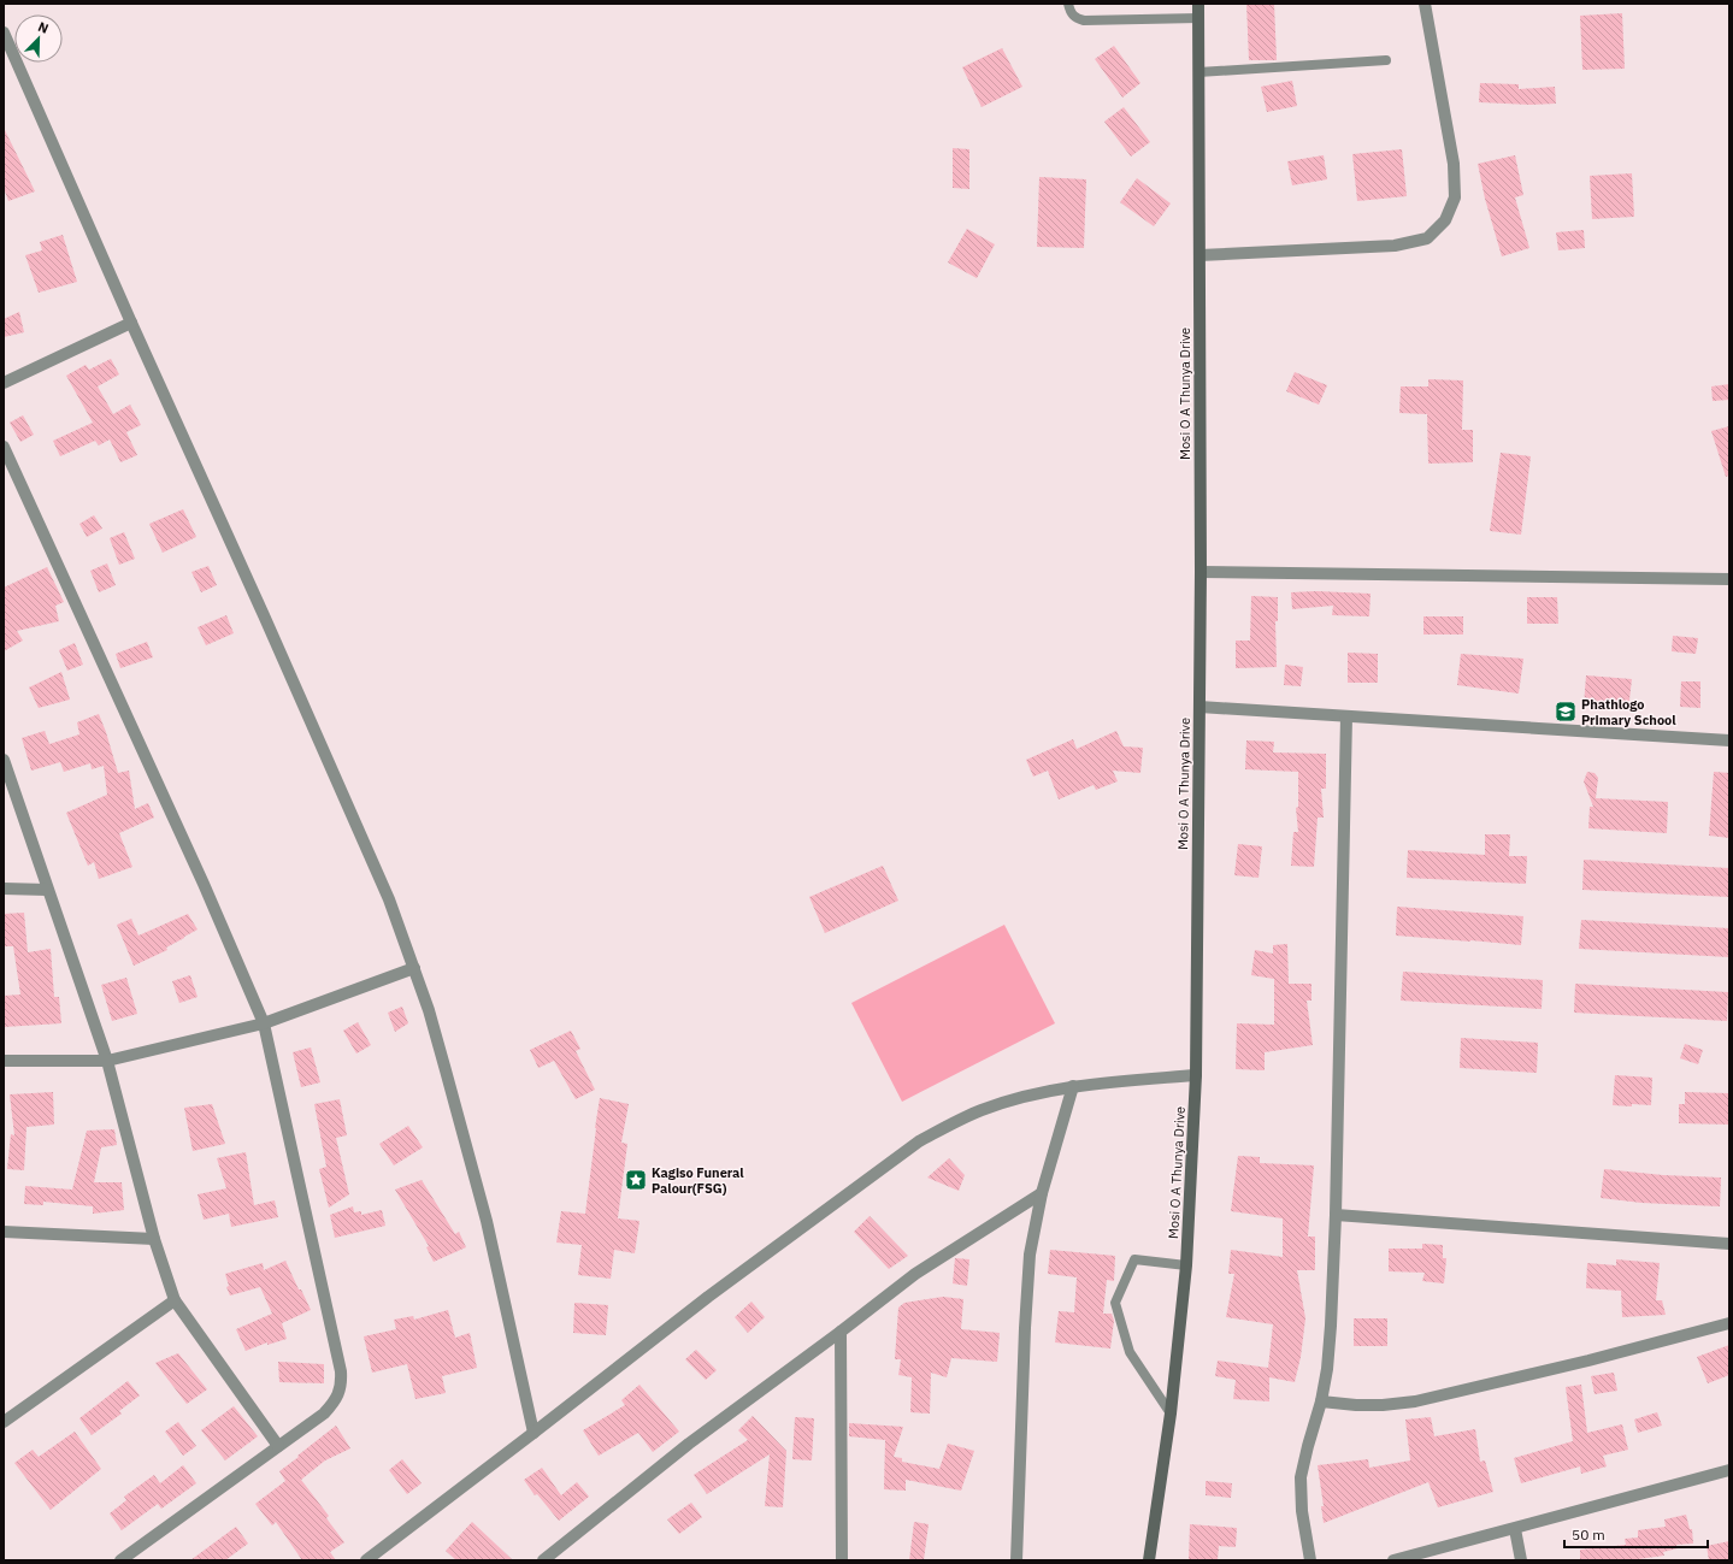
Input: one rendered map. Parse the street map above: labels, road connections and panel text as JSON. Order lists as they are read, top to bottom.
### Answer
{
  "streets": {
    "street": ["Mosi O A Thunya Drive"]
  },
  "places": {
    "school or university": ["Phathlogo Primary School"],
    "place": ["Kagiso Funeral Palour(FSG)"]
  },
  "scale_bar": "50 m",
  "north": "top right"
}
